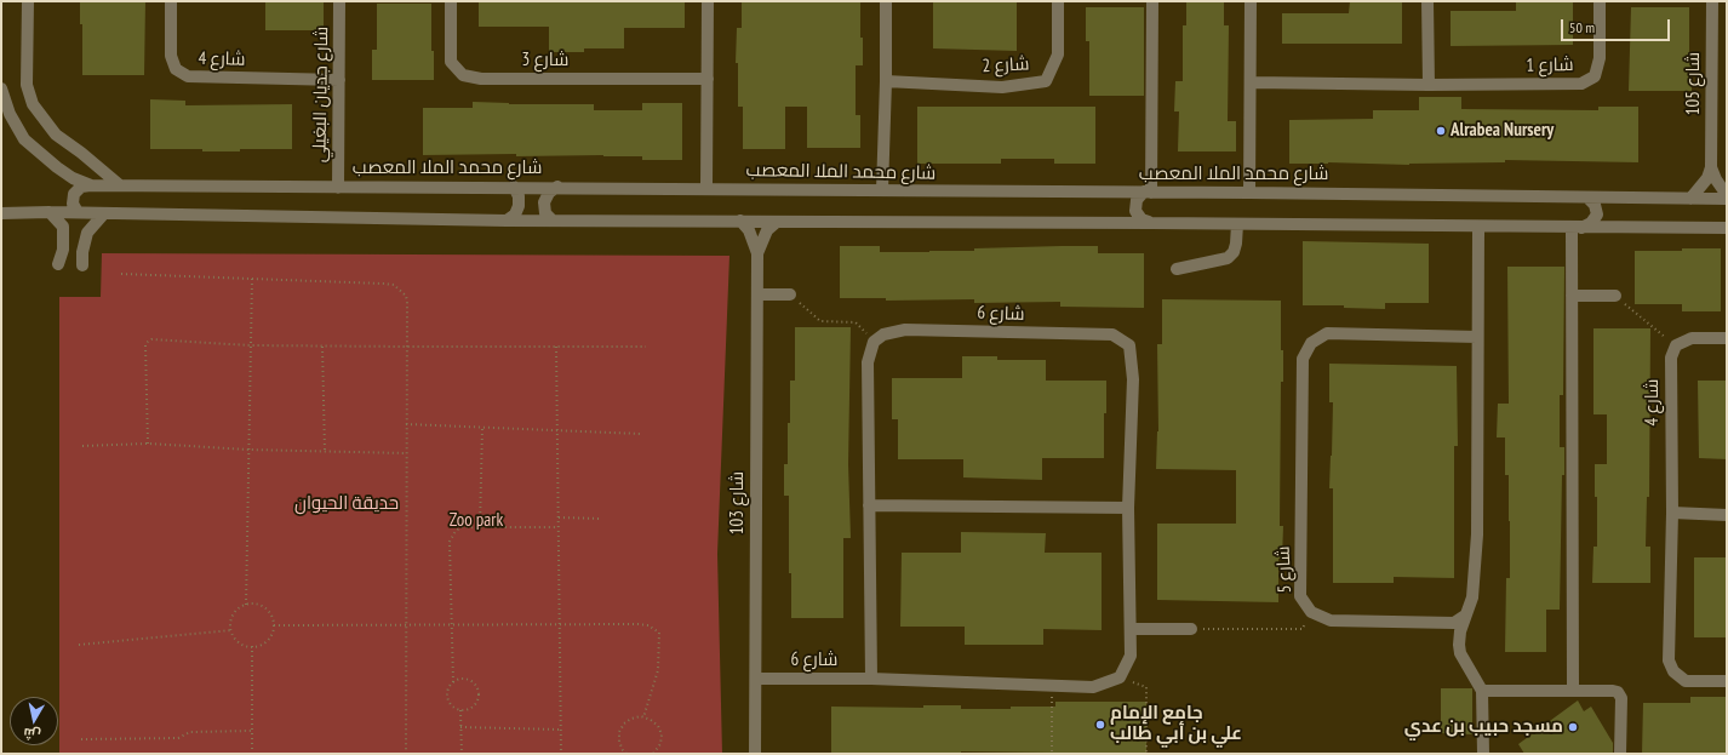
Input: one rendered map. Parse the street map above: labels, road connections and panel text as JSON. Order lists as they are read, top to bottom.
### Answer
{
  "streets": {
    "street": [
      "شارع 4",
      "شارع 3",
      "شارع 2",
      "شارع 1",
      "شارع 105",
      "شارع جديان البغيلي",
      "شارع محمد الملا المعصب",
      "شارع 6",
      "شارع 103",
      "شارع 5"
    ]
  },
  "crossings": [
    ["شارع 4", "شارع جديان البغيلي"],
    ["شارع 105", "شارع محمد الملا المعصب"],
    ["شارع جديان البغيلي", "شارع محمد الملا المعصب"],
    ["شارع 6", "شارع 103"]
  ],
  "parks": ["حديقة الحيوان", "Zoo park"],
  "places": ["Alrabea Nursery", "جامع الإمام علي بن أبي طالب", "مسجد حبيب بن عدي"],
  "scale_bar": "50 m",
  "north": "bottom"
}
